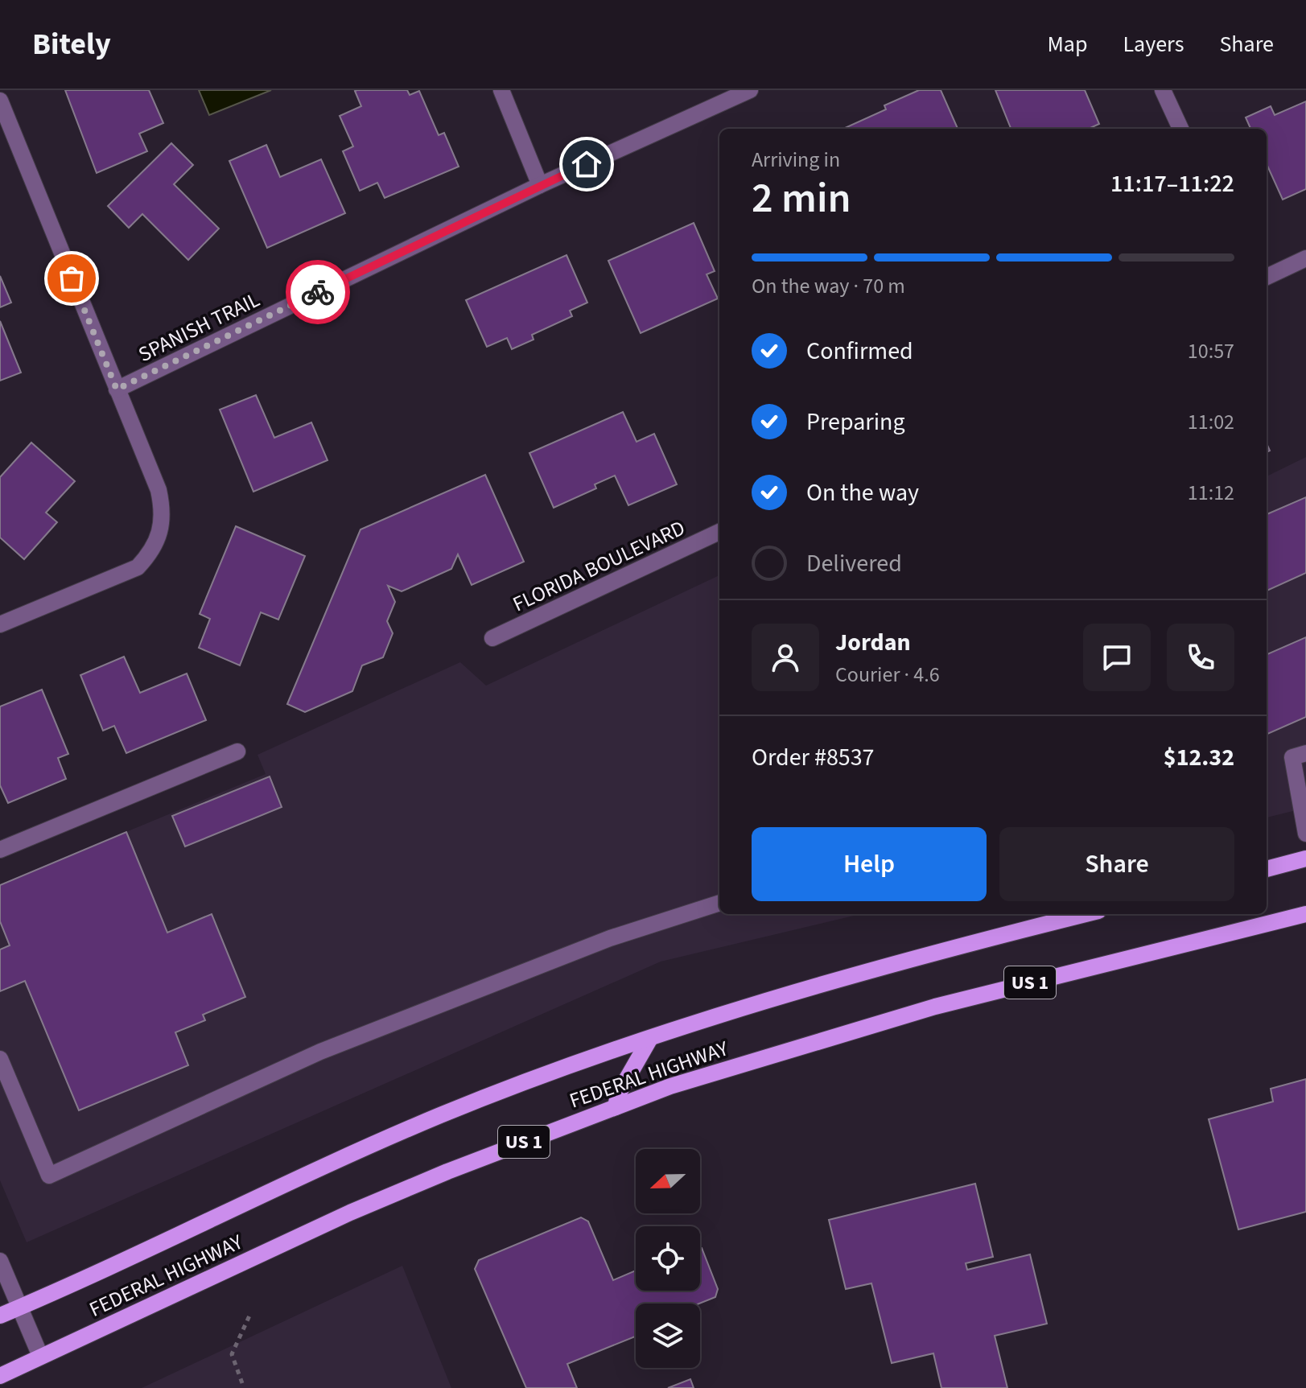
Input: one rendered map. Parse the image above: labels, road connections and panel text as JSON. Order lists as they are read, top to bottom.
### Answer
{
  "streets": {
    "main road": ["US 1", "FEDERAL HIGHWAY"],
    "street": ["SPANISH TRAIL", "FLORIDA BOULEVARD"]
  },
  "north": "left",
  "page": {
    "header": "Bitely",
    "nav": ["Map", "Layers", "Share"],
    "heading": ["2 min", "Arriving in", "11:17–11:22"],
    "panel": [
      "Jordan",
      "Courier · 4.6",
      "Order #8537",
      "$12.32"
    ],
    "bar": "On the way · 70 m",
    "list": [
      ["Confirmed", "10:57"],
      ["Preparing", "11:02"],
      ["On the way", "11:12"],
      "Delivered"
    ],
    "buttons": ["Help", "Share"]
  }
}
